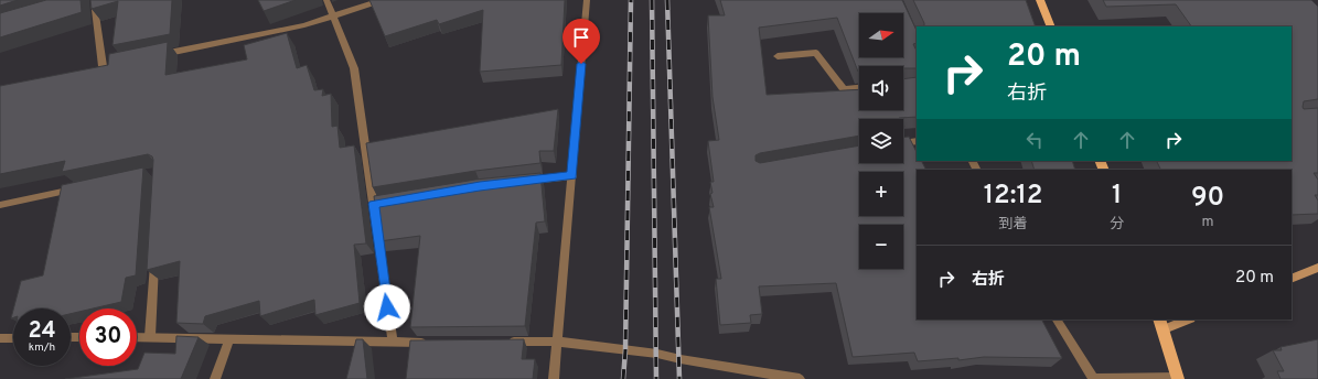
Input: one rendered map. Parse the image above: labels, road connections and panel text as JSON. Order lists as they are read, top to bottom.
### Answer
{
  "north": "right",
  "page": {
    "map_buttons": ["+", "−"],
    "turn": ["20 m", "右折"],
    "eta": [
      "12:12",
      "到着",
      "1",
      "分",
      "90",
      "m"
    ],
    "list": [
      {
        "name": "右折",
        "value": "20 m"
      }
    ],
    "speed": "24 km/h",
    "limit": "30"
  }
}
